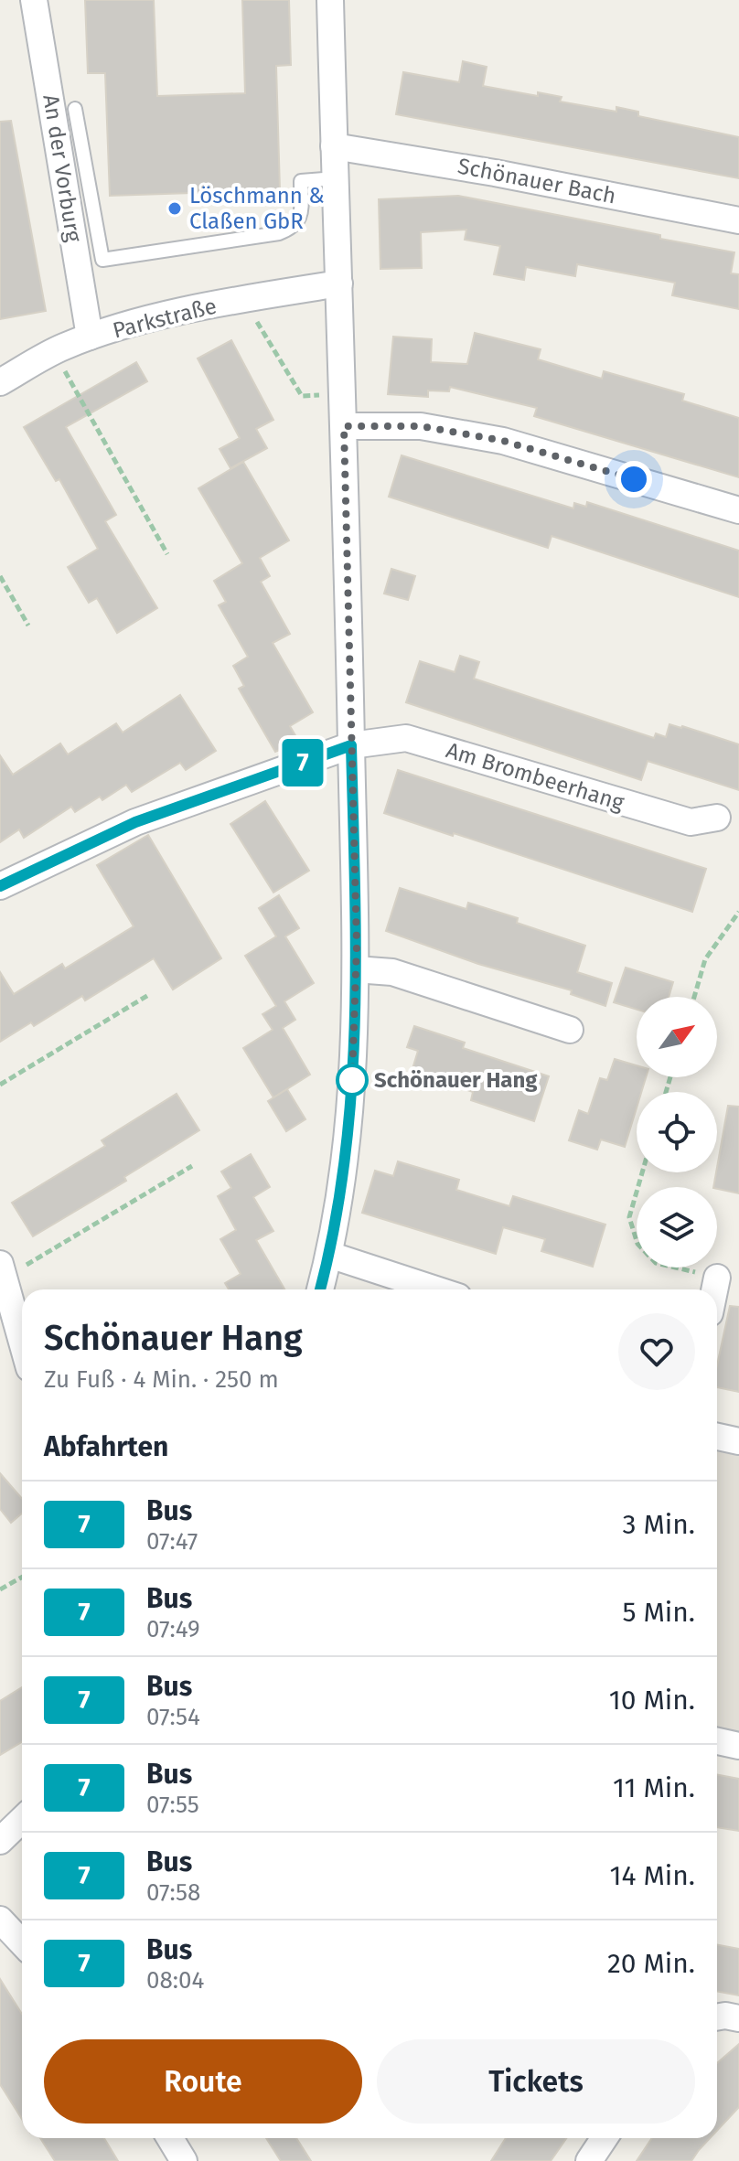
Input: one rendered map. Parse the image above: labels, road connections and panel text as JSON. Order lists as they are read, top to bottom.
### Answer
{
  "streets": {
    "street": [
      "An der Vorburg",
      "Schönauer Bach",
      "Parkstraße",
      "Am Brombeerhang"
    ]
  },
  "crossings": [
    ["An der Vorburg", "Parkstraße"]
  ],
  "places": ["Löschmann & Claßen GbR", "Schönauer Hang"],
  "lines": ["bus line 7"],
  "north": "top right",
  "page": {
    "on_map": "7",
    "heading": [
      ["Schönauer Hang", "Zu Fuß · 4 Min. · 250 m"],
      "Abfahrten"
    ],
    "list": [
      {
        "mark": "7",
        "name": "Bus",
        "note": "07:47",
        "value": "3 Min."
      },
      {
        "mark": "7",
        "name": "Bus",
        "note": "07:49",
        "value": "5 Min."
      },
      {
        "mark": "7",
        "name": "Bus",
        "note": "07:54",
        "value": "10 Min."
      },
      {
        "mark": "7",
        "name": "Bus",
        "note": "07:55",
        "value": "11 Min."
      },
      {
        "mark": "7",
        "name": "Bus",
        "note": "07:58",
        "value": "14 Min."
      },
      {
        "mark": "7",
        "name": "Bus",
        "note": "08:04",
        "value": "20 Min."
      }
    ],
    "buttons": ["Route", "Tickets"]
  }
}
